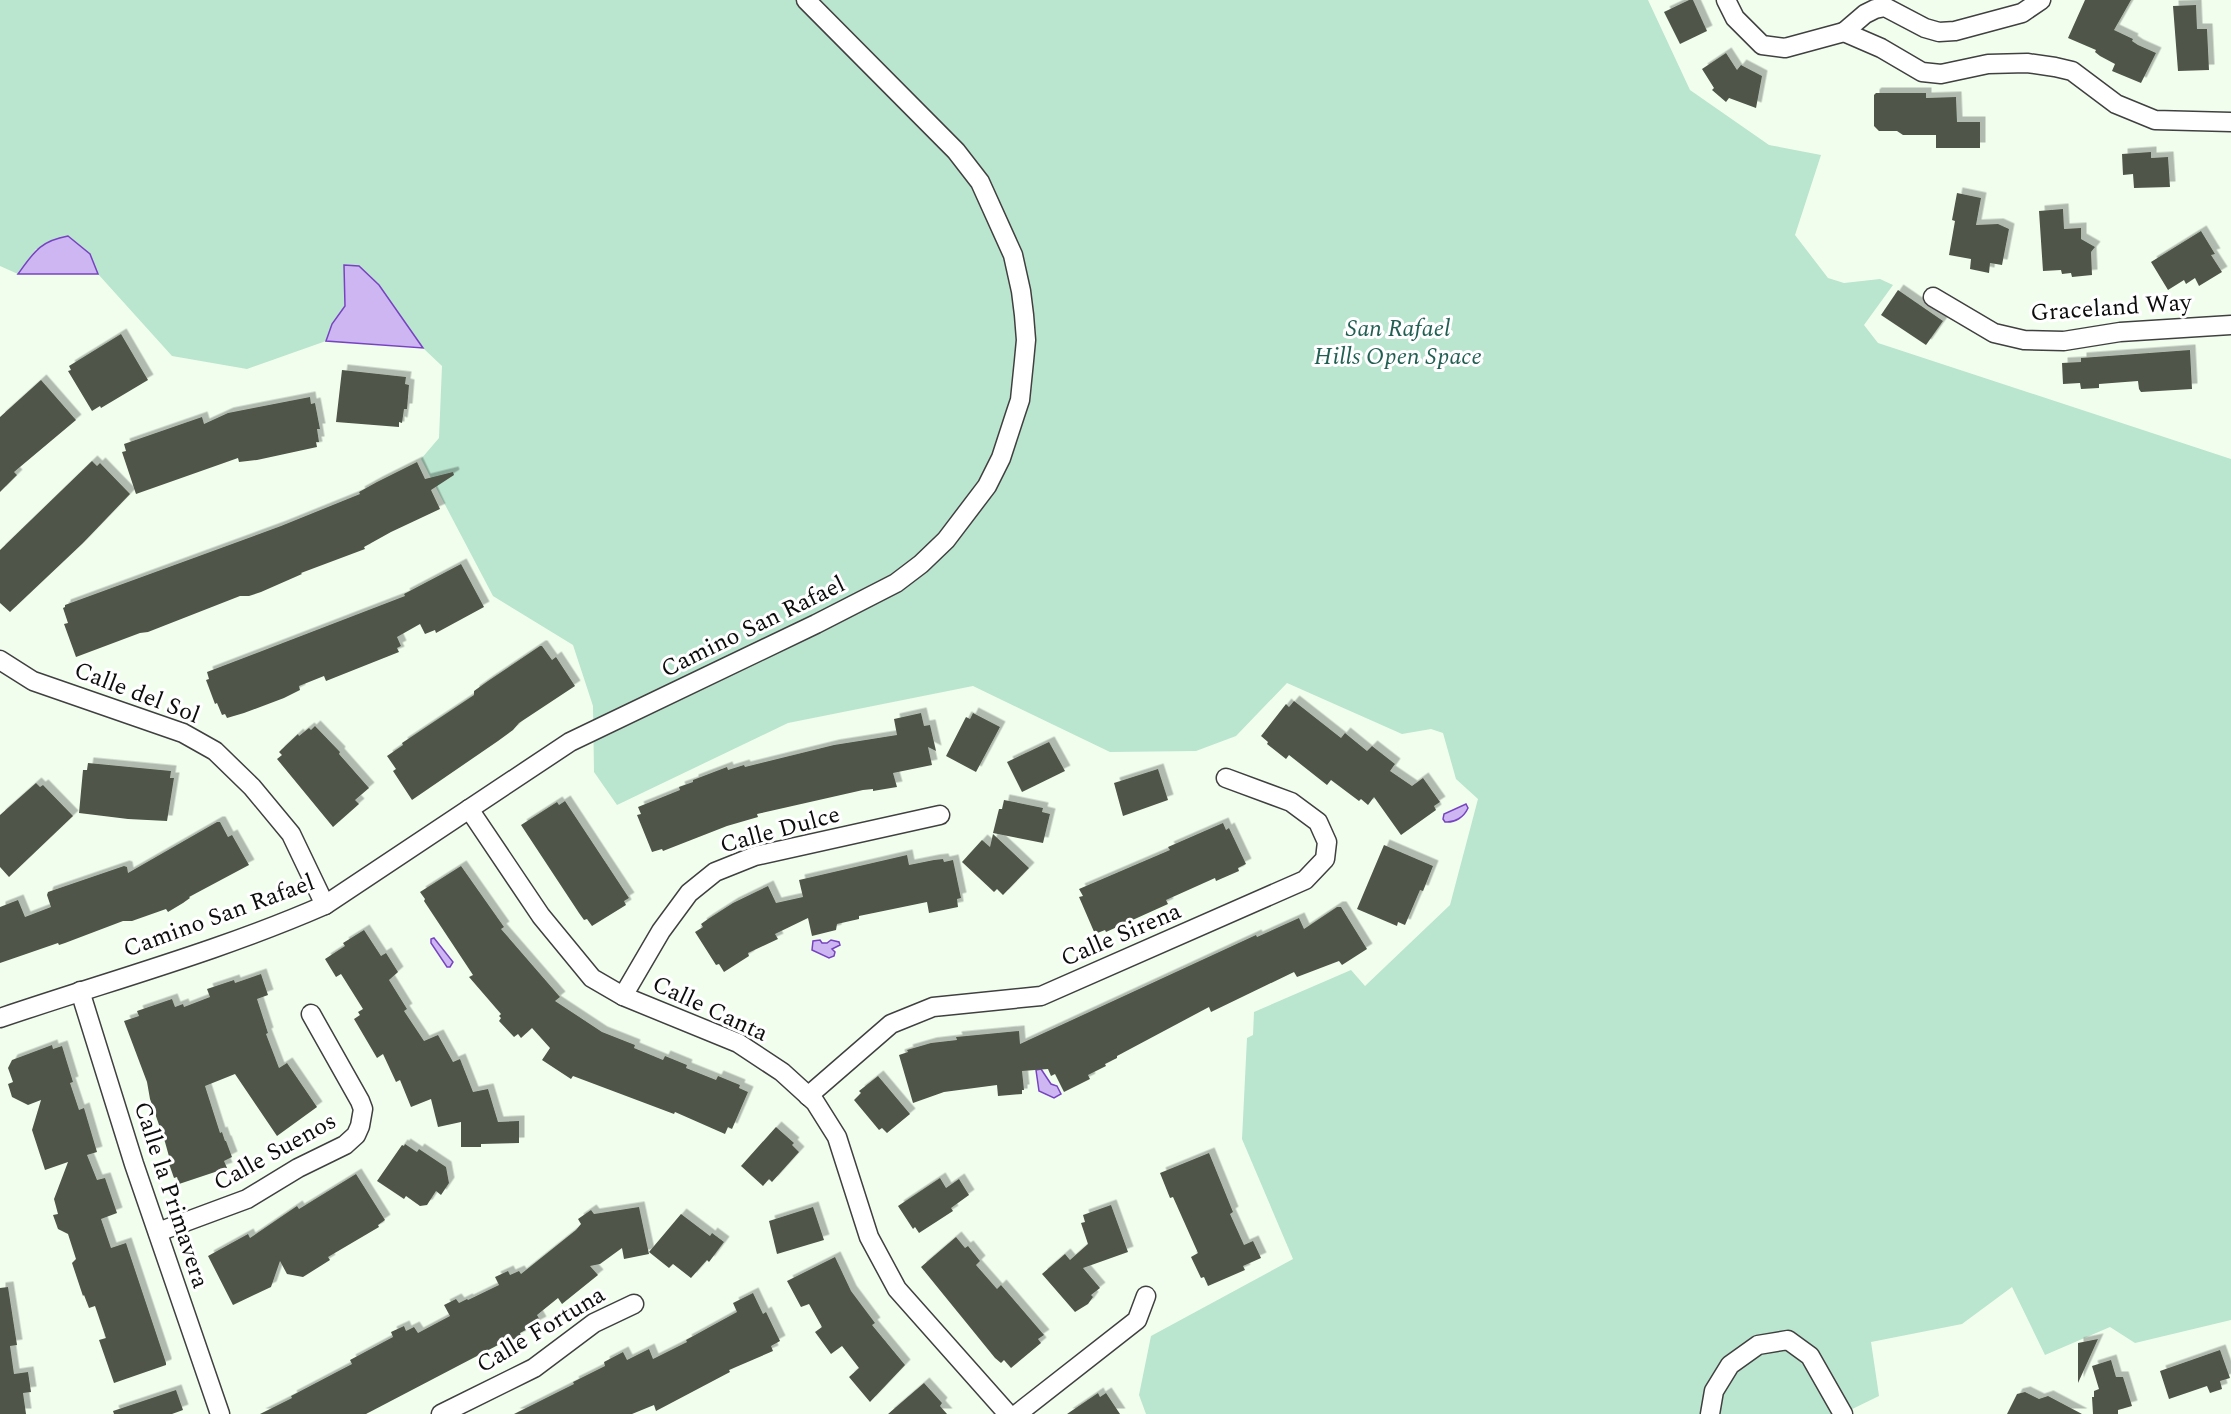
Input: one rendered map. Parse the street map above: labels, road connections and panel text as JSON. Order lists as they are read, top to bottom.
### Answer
{
  "streets": {
    "street": [
      "Graceland Way",
      "Camino San Rafael",
      "Calle del Sol",
      "Calle Dulce",
      "Calle Sirena",
      "Calle Canta",
      "Calle Suenos",
      "Calle la Primavera",
      "Calle Fortuna"
    ]
  },
  "crossings": [
    ["Camino San Rafael", "Calle del Sol"],
    ["Camino San Rafael", "Calle Canta"],
    ["Camino San Rafael", "Calle la Primavera"],
    ["Calle Dulce", "Calle Canta"],
    ["Calle Sirena", "Calle Canta"],
    ["Calle Suenos", "Calle la Primavera"]
  ],
  "parks": ["San Rafael Hills Open Space"]
}
